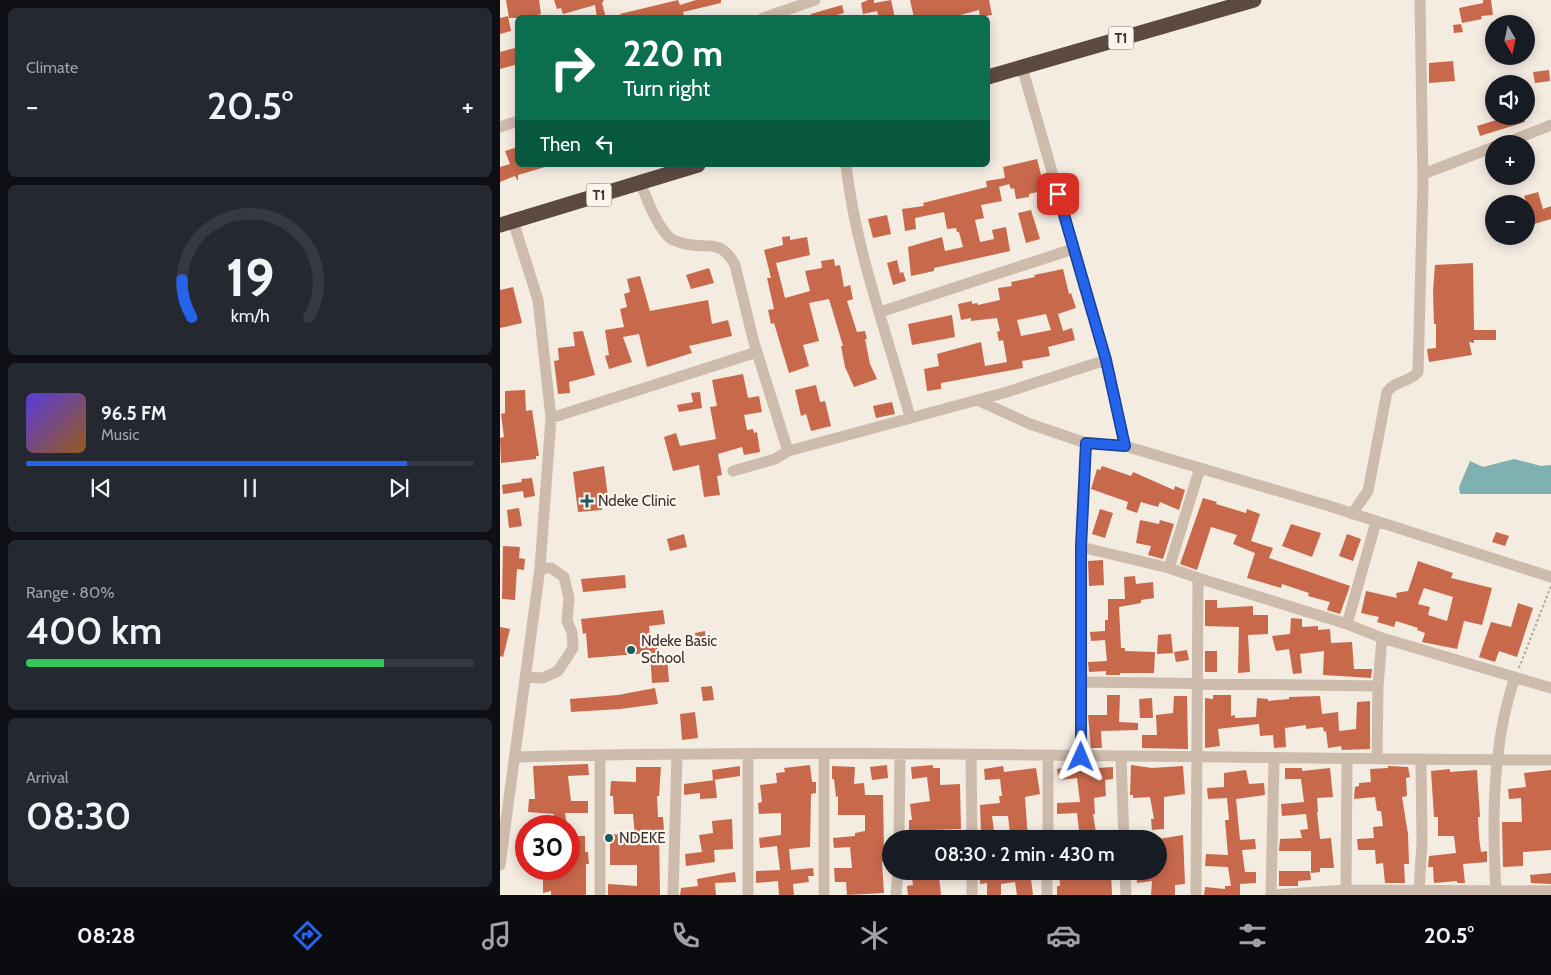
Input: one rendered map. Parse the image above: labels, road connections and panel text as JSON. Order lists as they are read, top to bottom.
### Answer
{
  "streets": {
    "highway": ["T1"]
  },
  "places": {
    "health": ["Ndeke Clinic"],
    "other": ["Ndeke Basic School", "NDEKE"]
  },
  "north": "bottom",
  "page": {
    "tile": [
      "Climate",
      ["Range · 80%", "400 km"],
      ["Arrival", "08:30"]
    ],
    "map_buttons": ["+", "−"],
    "turn": ["220 m", "Turn right"],
    "heat": ["−", "20.5°", "+"],
    "then": "Then",
    "song": ["96.5 FM", "Music"],
    "limit": "30",
    "trip": "08:30 · 2 min · 430 m",
    "tabs": ["08:28", "20.5°"],
    "gauge": ["19", "km/h"]
  }
}
